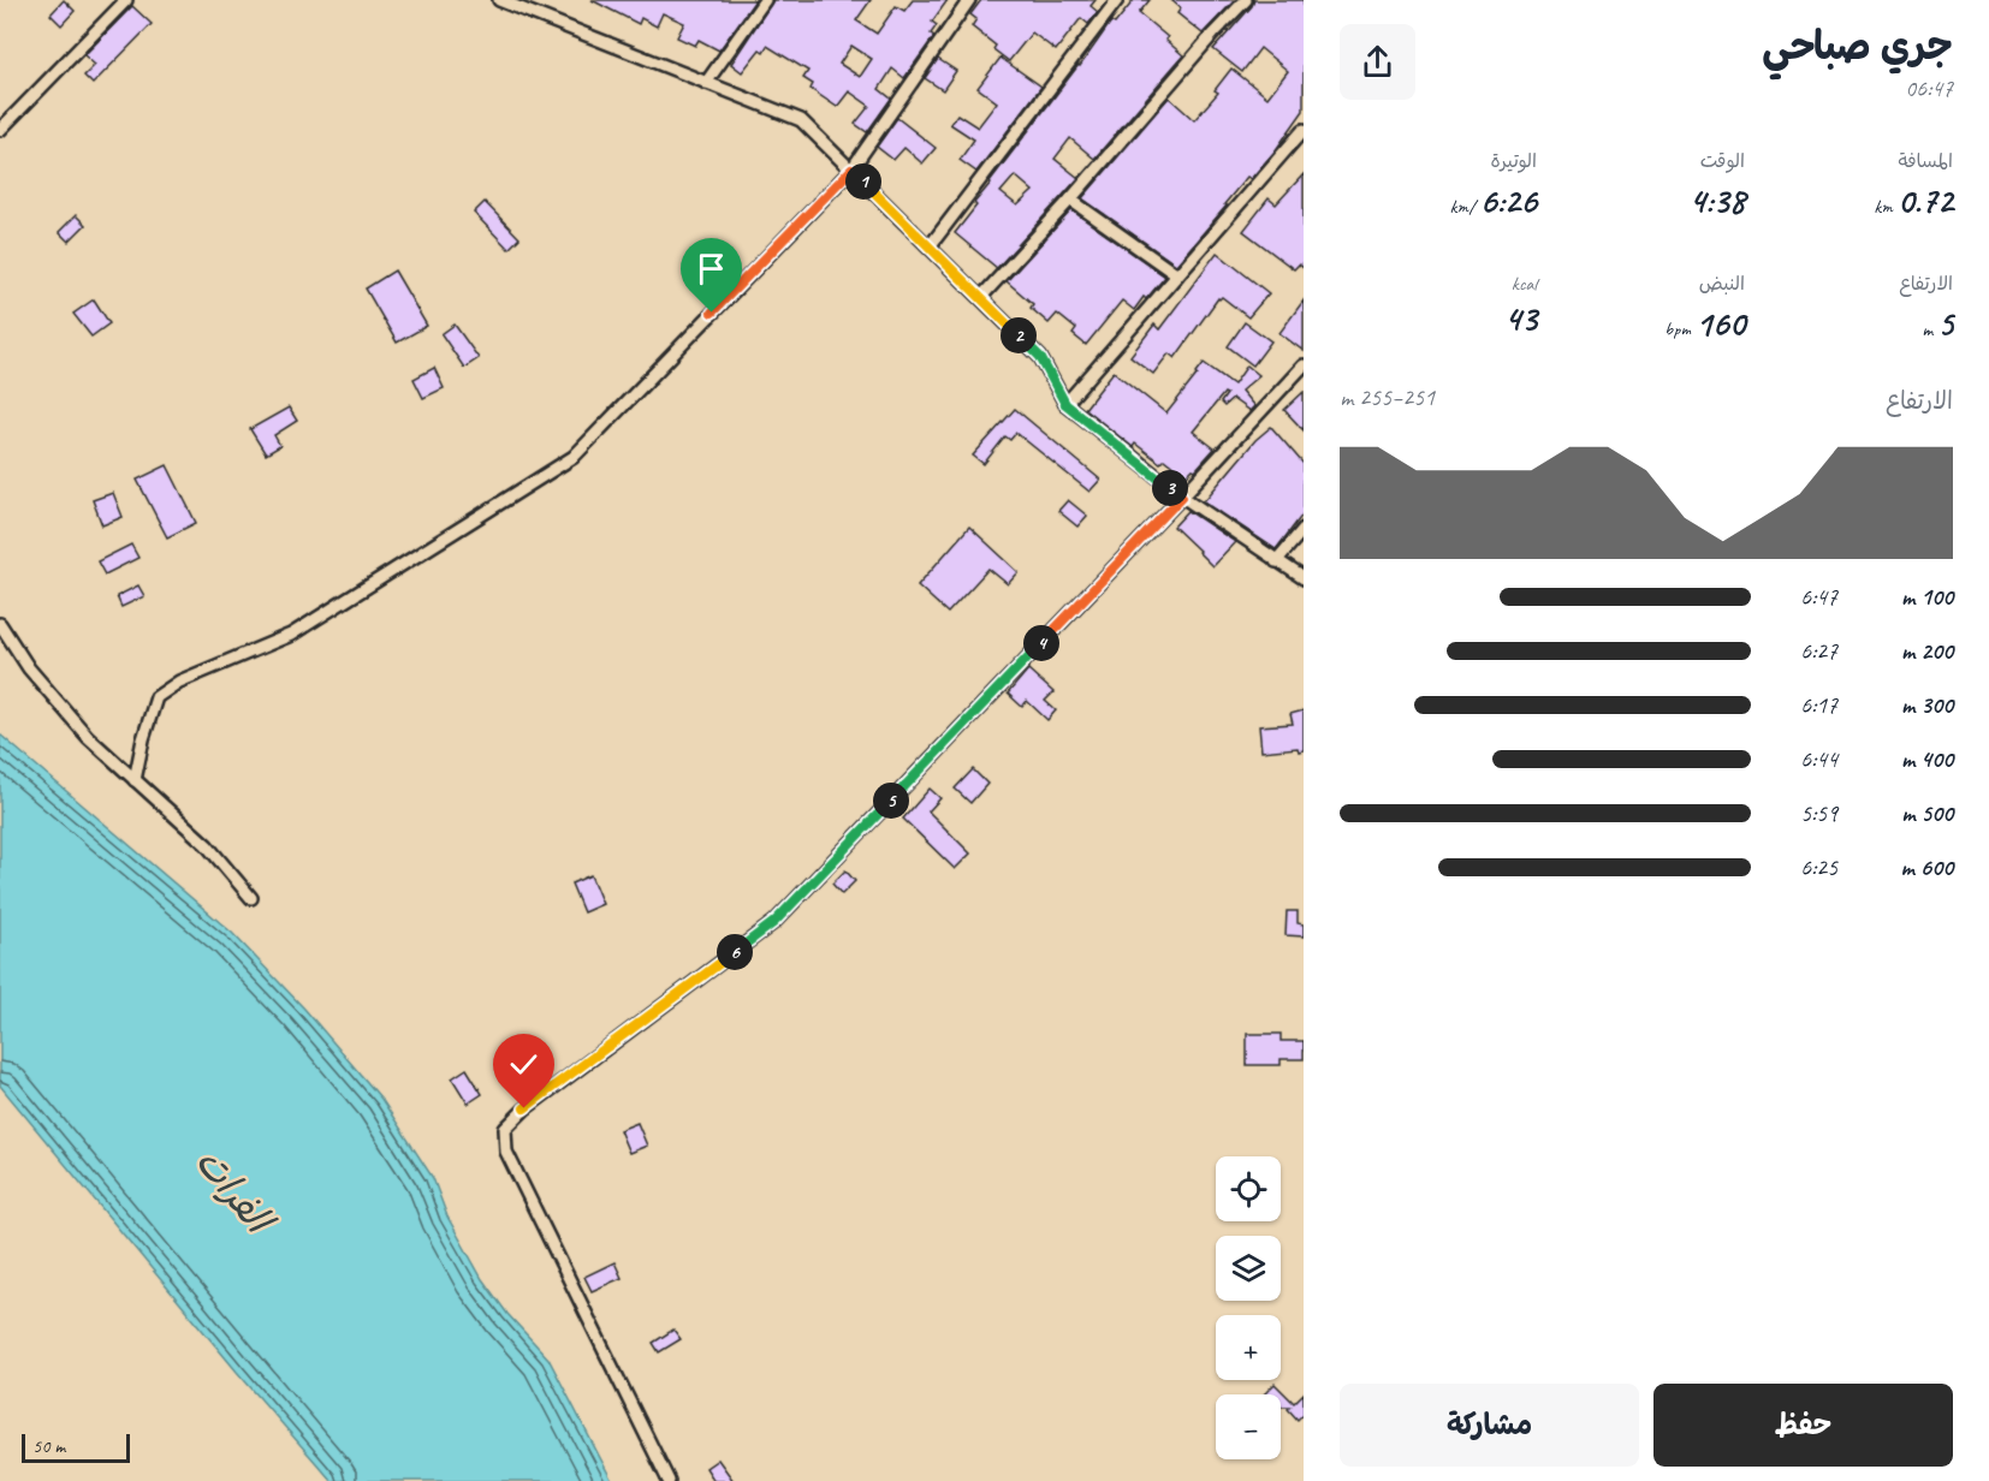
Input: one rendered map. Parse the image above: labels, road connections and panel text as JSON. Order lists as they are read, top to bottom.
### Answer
{
  "water": ["الفرات"],
  "scale_bar": "50 m",
  "page": {
    "heading": ["جري صباحي", "06:47"],
    "stats": [
      ["المسافة", "0.72 km"],
      ["الوقت", "4:38"],
      ["الوتيرة", "6:26 /km"],
      ["الارتفاع", "5 m"],
      ["النبض", "160 bpm"],
      ["kcal", "43"]
    ],
    "pins": [
      "1",
      "2",
      "3",
      "4",
      "5",
      "6"
    ],
    "chart": ["الارتفاع", "251–255 m"],
    "list": [
      {
        "name": "100 m",
        "note": "6:47"
      },
      {
        "name": "200 m",
        "note": "6:27"
      },
      {
        "name": "300 m",
        "note": "6:17"
      },
      {
        "name": "400 m",
        "note": "6:44"
      },
      {
        "name": "500 m",
        "note": "5:59"
      },
      {
        "name": "600 m",
        "note": "6:25"
      }
    ],
    "map_buttons": ["+", "−"],
    "buttons": ["حفظ", "مشاركة"],
    "scale": "50 m"
  }
}
